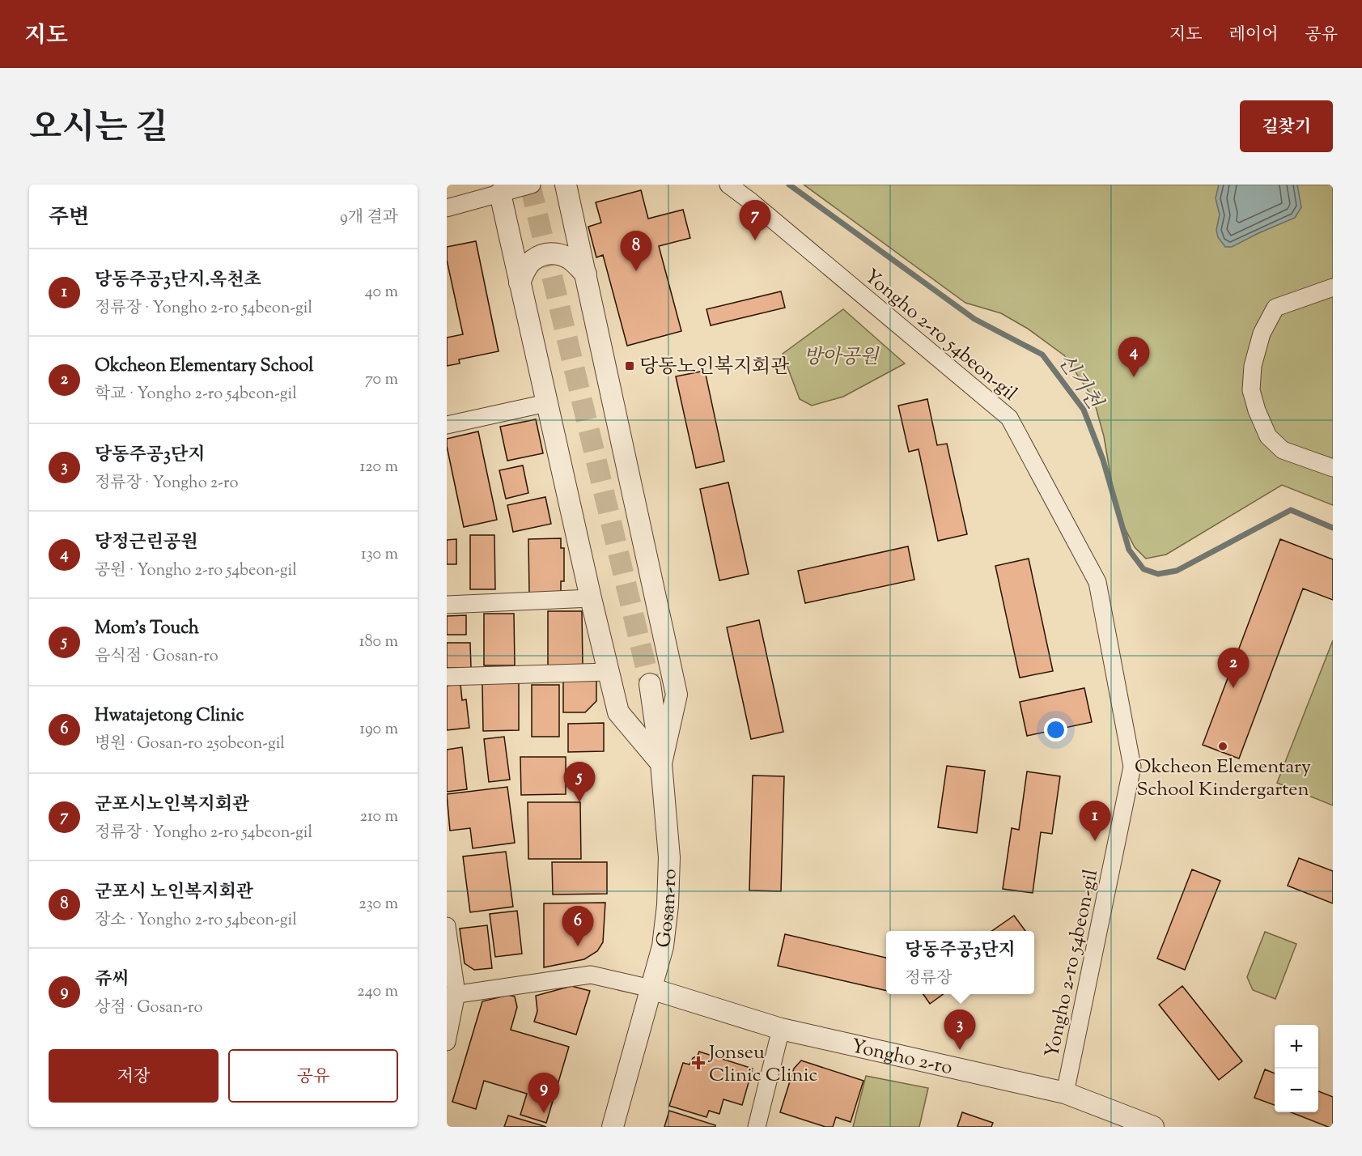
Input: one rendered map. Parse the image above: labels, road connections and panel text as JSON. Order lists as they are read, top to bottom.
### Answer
{
  "streets": {
    "street": ["Yongho 2-ro 54beon-gil", "Gosan-ro", "Yongho 2-ro"]
  },
  "crossings": [
    ["Yongho 2-ro 54beon-gil", "Yongho 2-ro"],
    ["Gosan-ro", "Yongho 2-ro"]
  ],
  "water": ["신기천"],
  "parks": ["방아공원"],
  "places": {
    "transit": ["당동노인복지회관"],
    "other": ["Okcheon Elementary School Kindergarten"],
    "health": ["Jonseu Clinic Clinic"]
  },
  "page": {
    "header": "지도",
    "nav": ["지도", "레이어", "공유"],
    "title": "오시는 길",
    "buttons": [
      "길찾기",
      ["저장", "공유"]
    ],
    "heading": ["주변", "9개 결과"],
    "pins": [
      "7",
      "8",
      "4",
      "2",
      "5",
      "1",
      "6",
      "3",
      "9"
    ],
    "list": [
      {
        "mark": "1",
        "name": "당동주공3단지.옥천초",
        "note": "정류장 · Yongho 2-ro 54beon-gil",
        "value": "40 m"
      },
      {
        "mark": "2",
        "name": "Okcheon Elementary School",
        "note": "학교 · Yongho 2-ro 54beon-gil",
        "value": "70 m"
      },
      {
        "mark": "3",
        "name": "당동주공3단지",
        "note": "정류장 · Yongho 2-ro",
        "value": "120 m"
      },
      {
        "mark": "4",
        "name": "당정근린공원",
        "note": "공원 · Yongho 2-ro 54beon-gil",
        "value": "130 m"
      },
      {
        "mark": "5",
        "name": "Mom's Touch",
        "note": "음식점 · Gosan-ro",
        "value": "180 m"
      },
      {
        "mark": "6",
        "name": "Hwatajetong Clinic",
        "note": "병원 · Gosan-ro 250beon-gil",
        "value": "190 m"
      },
      {
        "mark": "7",
        "name": "군포시노인복지회관",
        "note": "정류장 · Yongho 2-ro 54beon-gil",
        "value": "210 m"
      },
      {
        "mark": "8",
        "name": "군포시 노인복지회관",
        "note": "장소 · Yongho 2-ro 54beon-gil",
        "value": "230 m"
      },
      {
        "mark": "9",
        "name": "쥬씨",
        "note": "상점 · Gosan-ro",
        "value": "240 m"
      }
    ],
    "popup": ["당동주공3단지", "정류장"],
    "map_buttons": ["+", "−"]
  }
}
